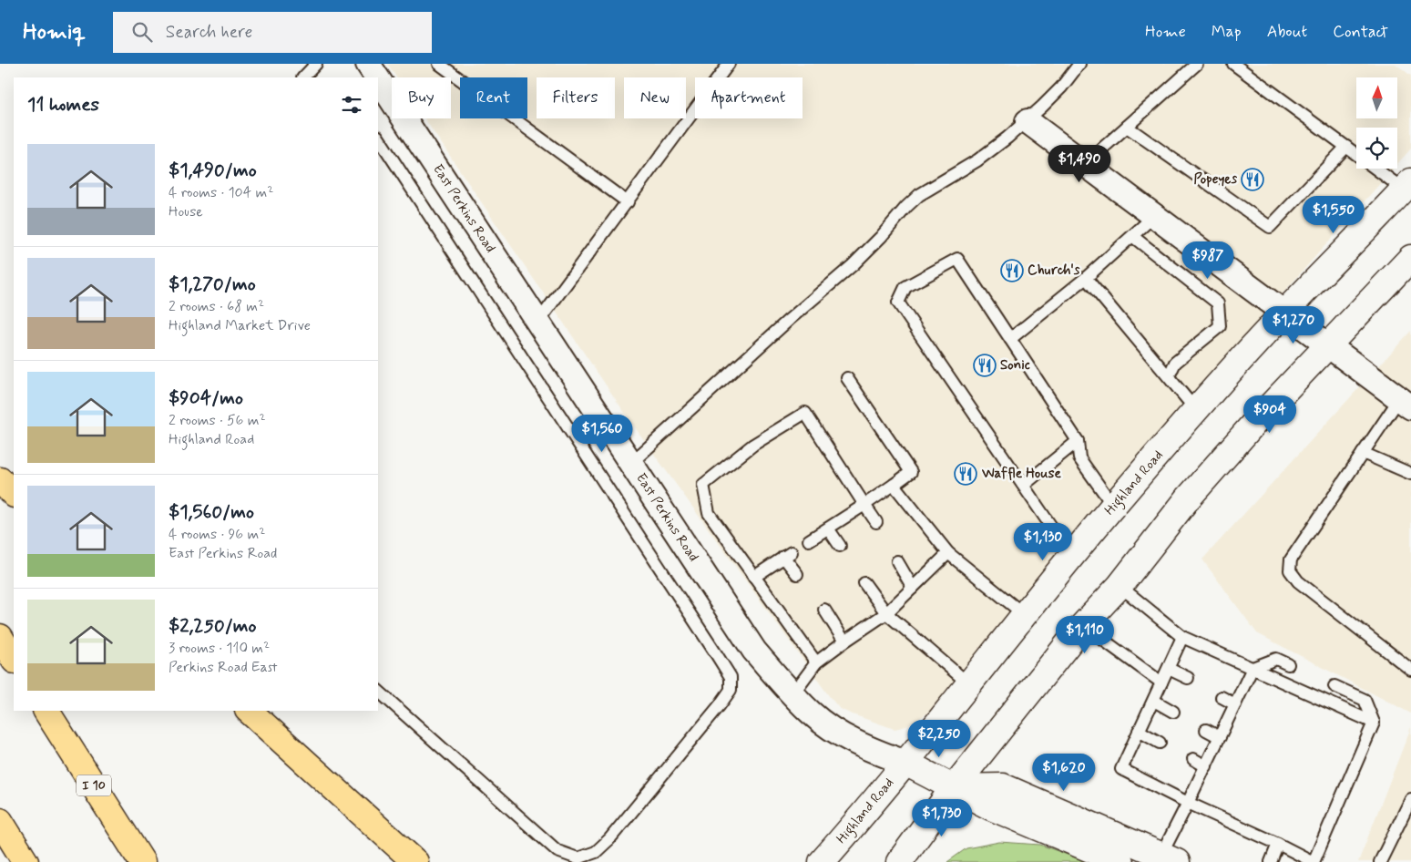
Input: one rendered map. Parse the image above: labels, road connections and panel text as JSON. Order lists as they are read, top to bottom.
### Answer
{
  "streets": {
    "highway": ["I 10"],
    "main road": ["Highland Road"],
    "street": ["East Perkins Road"]
  },
  "crossings": [
    ["East Perkins Road", "Highland Road"]
  ],
  "places": {
    "restaurant": [
      "Popeyes",
      "Church's",
      "Sonic",
      "Waffle House"
    ]
  },
  "north": "top",
  "page": {
    "header": "Homiq",
    "search": "Search here",
    "nav": [
      "Home",
      "Map",
      "About",
      "Contact"
    ],
    "chip": [
      "Buy",
      "Rent",
      "Filters",
      "New",
      "Apartment"
    ],
    "heading": "11 homes",
    "list": [
      {
        "name": "$1,490/mo",
        "note": "4 rooms · 104 m² · House"
      },
      {
        "name": "$1,270/mo",
        "note": "2 rooms · 68 m² · Highland Market Drive"
      },
      {
        "name": "$904/mo",
        "note": "2 rooms · 56 m² · Highland Road"
      },
      {
        "name": "$1,560/mo",
        "note": "4 rooms · 96 m² · East Perkins Road"
      },
      {
        "name": "$2,250/mo",
        "note": "3 rooms · 110 m² · Perkins Road East"
      }
    ],
    "price": [
      "$1,490",
      "$1,550",
      "$987",
      "$1,270",
      "$904",
      "$1,560",
      "$1,130",
      "$1,110",
      "$2,250",
      "$1,620",
      "$1,730"
    ]
  }
}
